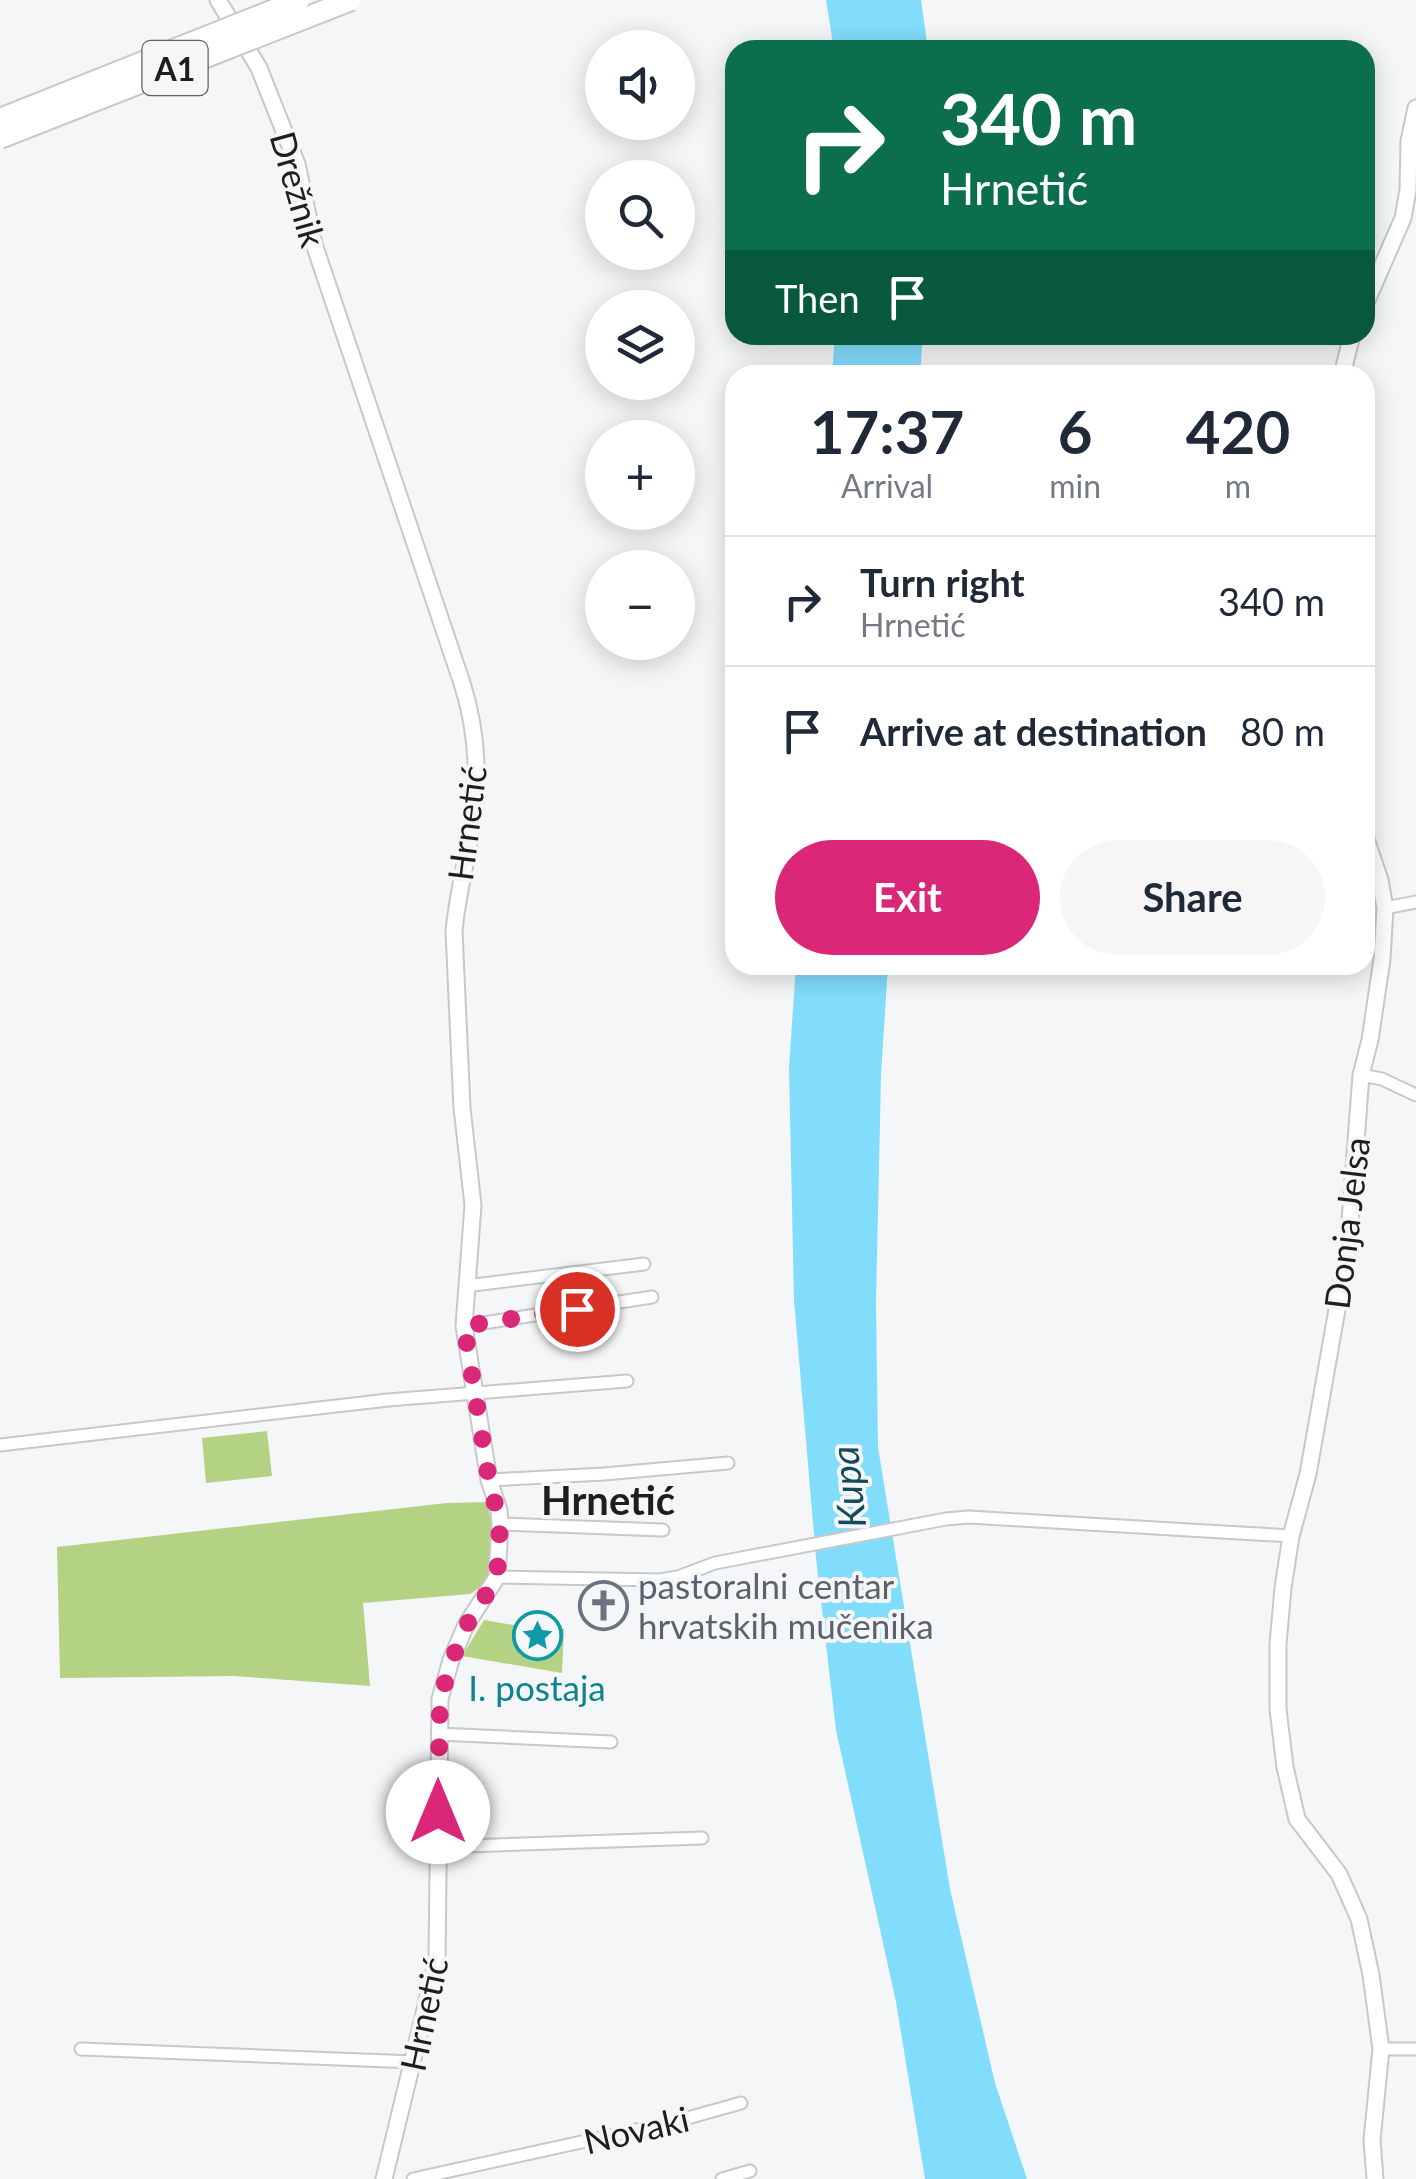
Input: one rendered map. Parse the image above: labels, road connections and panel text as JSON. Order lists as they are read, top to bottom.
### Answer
{
  "streets": {
    "highway": ["A1"],
    "street": [
      "Drežnik",
      "Hrnetić",
      "Donja Jelsa",
      "Novaki"
    ]
  },
  "crossings": [
    ["Drežnik", "Hrnetić"]
  ],
  "districts": ["Hrnetić"],
  "water": ["Kupa"],
  "places": {
    "church": ["pastoralni centar hrvatskih mučenika"],
    "place": ["I. postaja"]
  },
  "page": {
    "map_buttons": ["+", "−"],
    "turn": ["340 m", "Hrnetić"],
    "then": "Then",
    "eta": [
      "17:37",
      "Arrival",
      "6",
      "min",
      "420",
      "m"
    ],
    "list": [
      {
        "name": "Turn right",
        "note": "Hrnetić",
        "value": "340 m"
      },
      {
        "name": "Arrive at destination",
        "value": "80 m"
      }
    ],
    "buttons": ["Exit", "Share"]
  }
}
